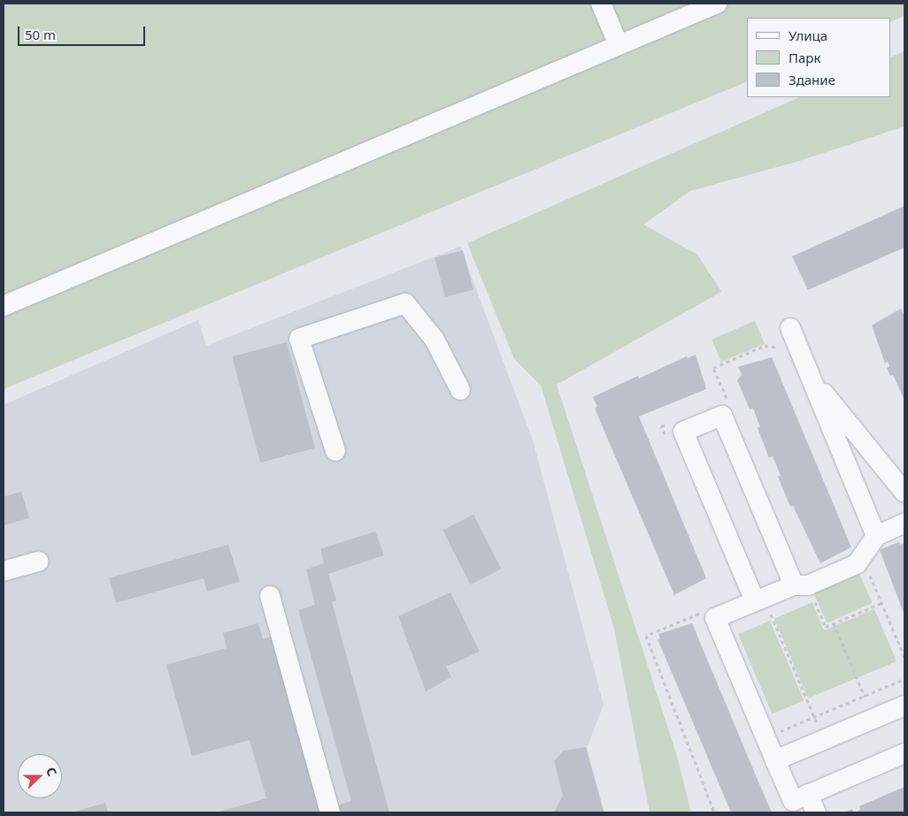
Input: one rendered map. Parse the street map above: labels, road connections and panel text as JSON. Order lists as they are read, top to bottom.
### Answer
{
  "legend": ["Улица", "Парк", "Здание"],
  "scale_bar": "50 m",
  "north": "right"
}
